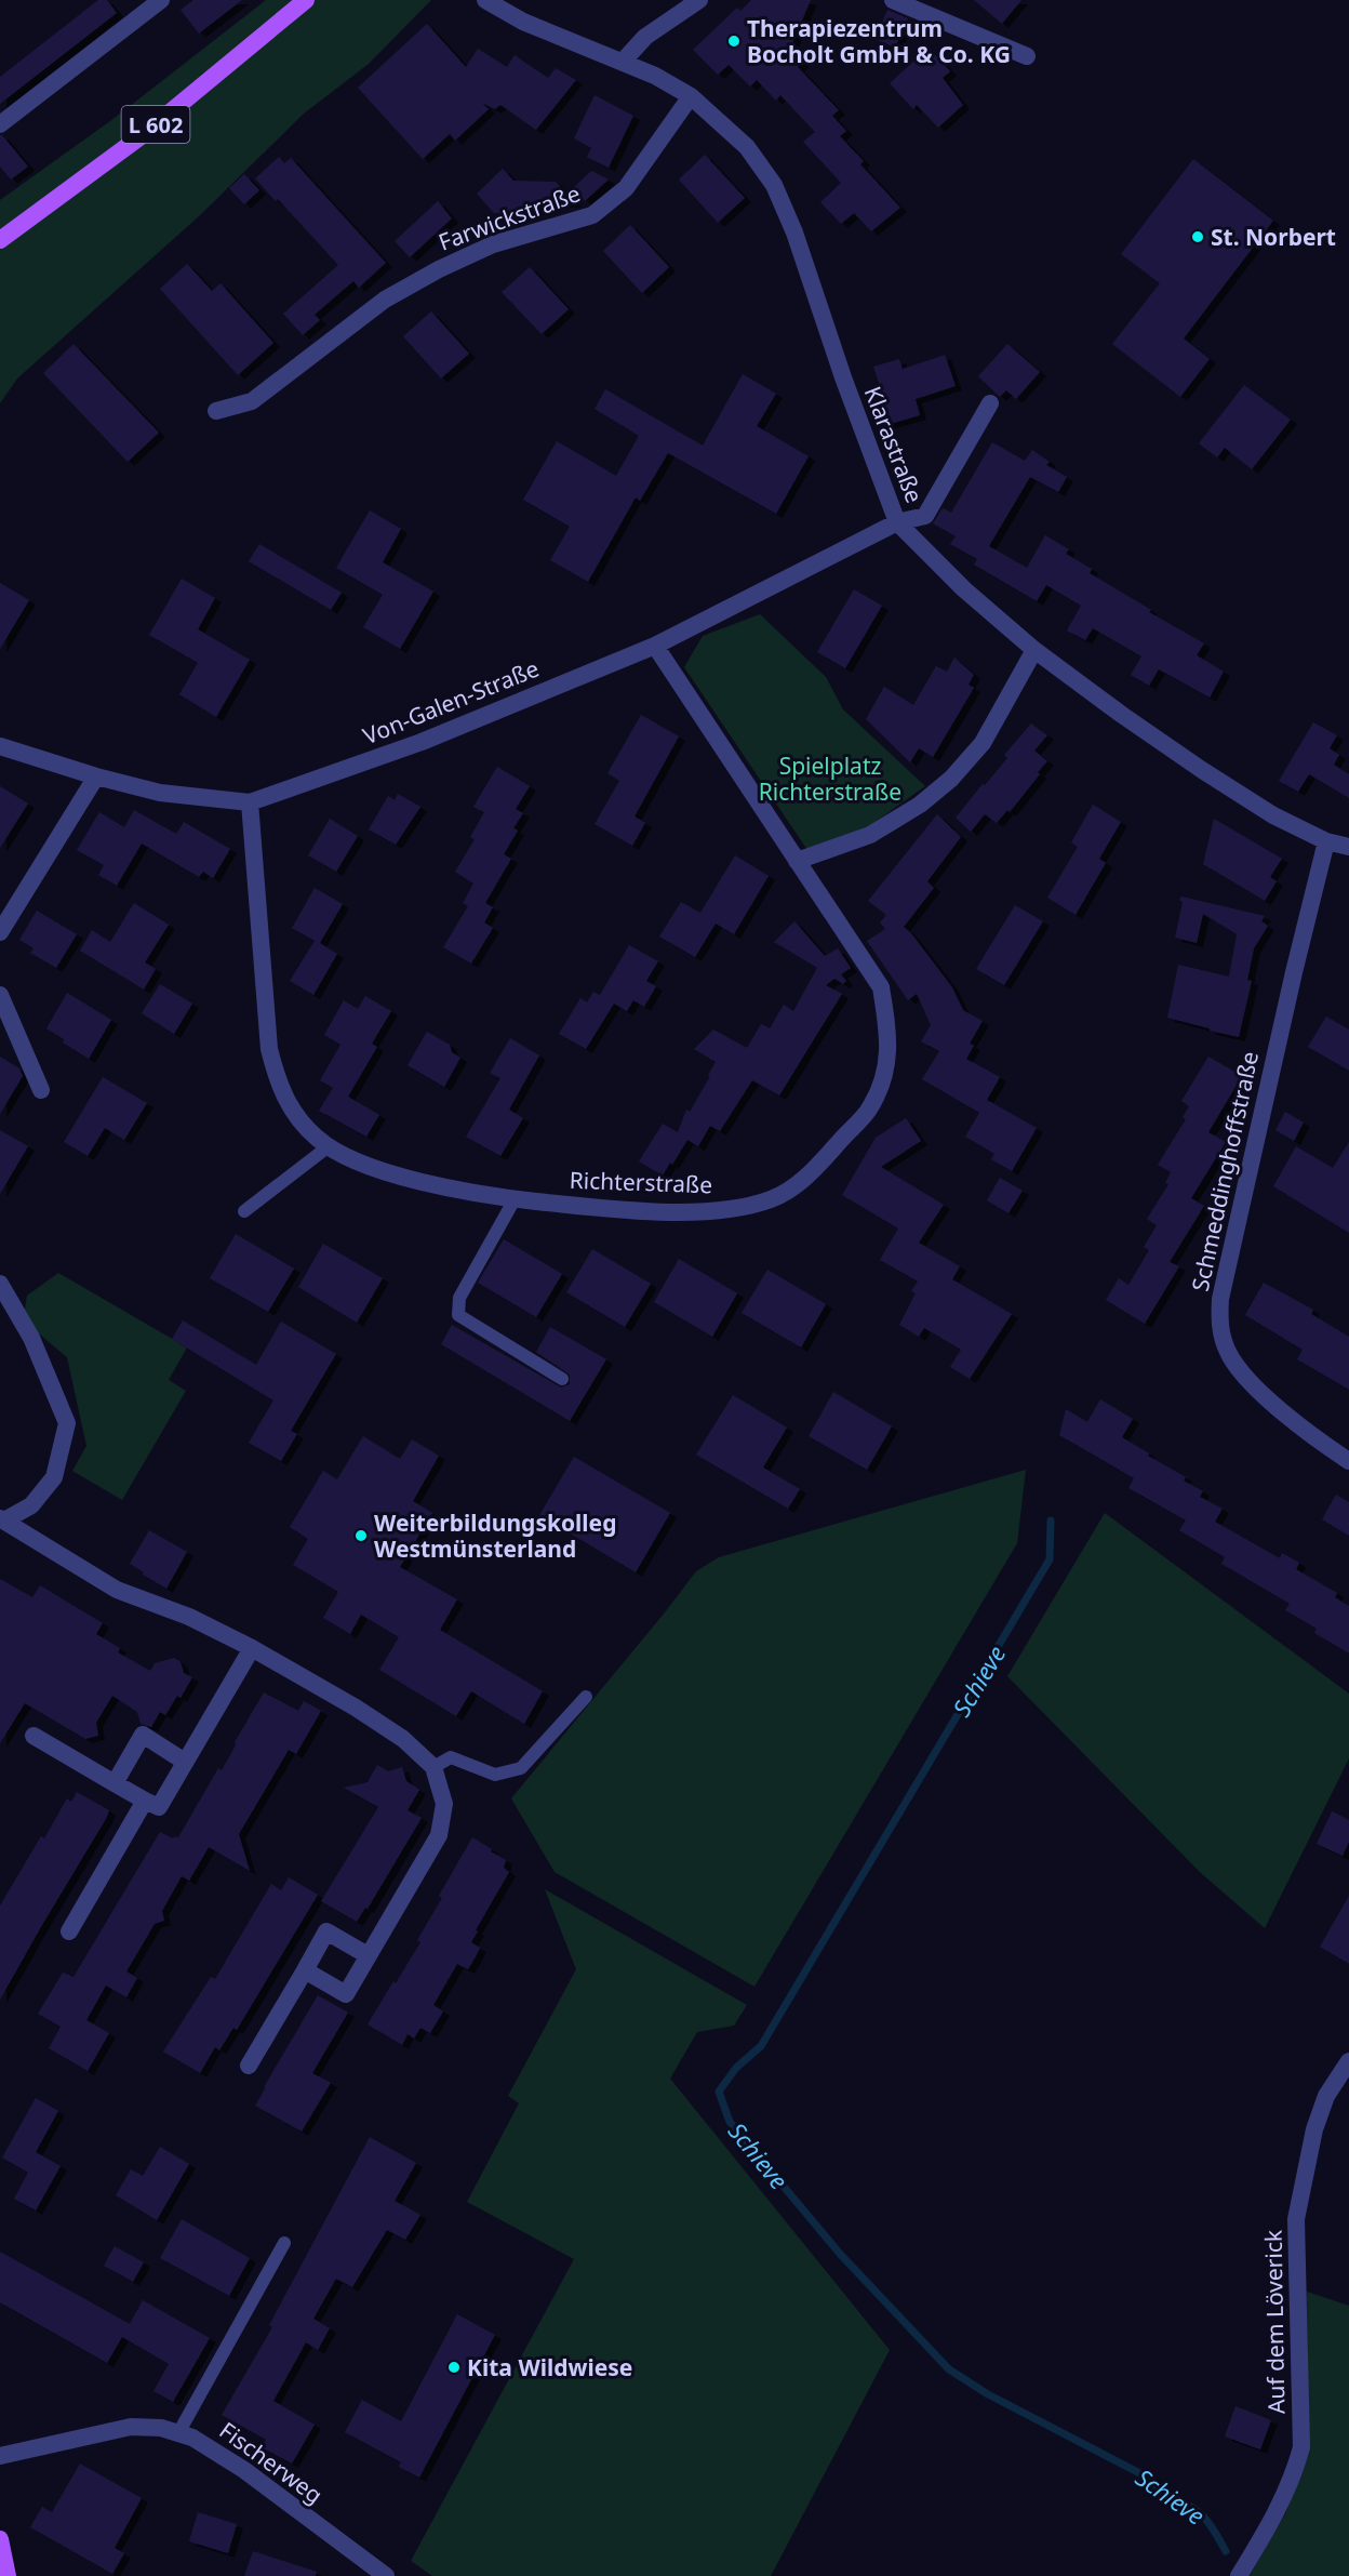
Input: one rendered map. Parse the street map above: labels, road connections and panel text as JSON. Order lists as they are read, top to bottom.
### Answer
{
  "streets": {
    "main road": ["L 602"],
    "street": [
      "Farwickstraße",
      "Klarastraße",
      "Von-Galen-Straße",
      "Schmeddinghoffstraße",
      "Richterstraße",
      "Auf dem Löverick",
      "Fischerweg"
    ]
  },
  "crossings": [
    ["Farwickstraße", "Klarastraße"],
    ["Klarastraße", "Von-Galen-Straße"],
    ["Klarastraße", "Schmeddinghoffstraße"],
    ["Von-Galen-Straße", "Richterstraße"]
  ],
  "water": ["Schieve"],
  "parks": ["Spielplatz Richterstraße"],
  "places": [
    "Therapiezentrum Bocholt GmbH & Co. KG",
    "St. Norbert",
    "Weiterbildungskolleg Westmünsterland",
    "Kita Wildwiese"
  ]
}
